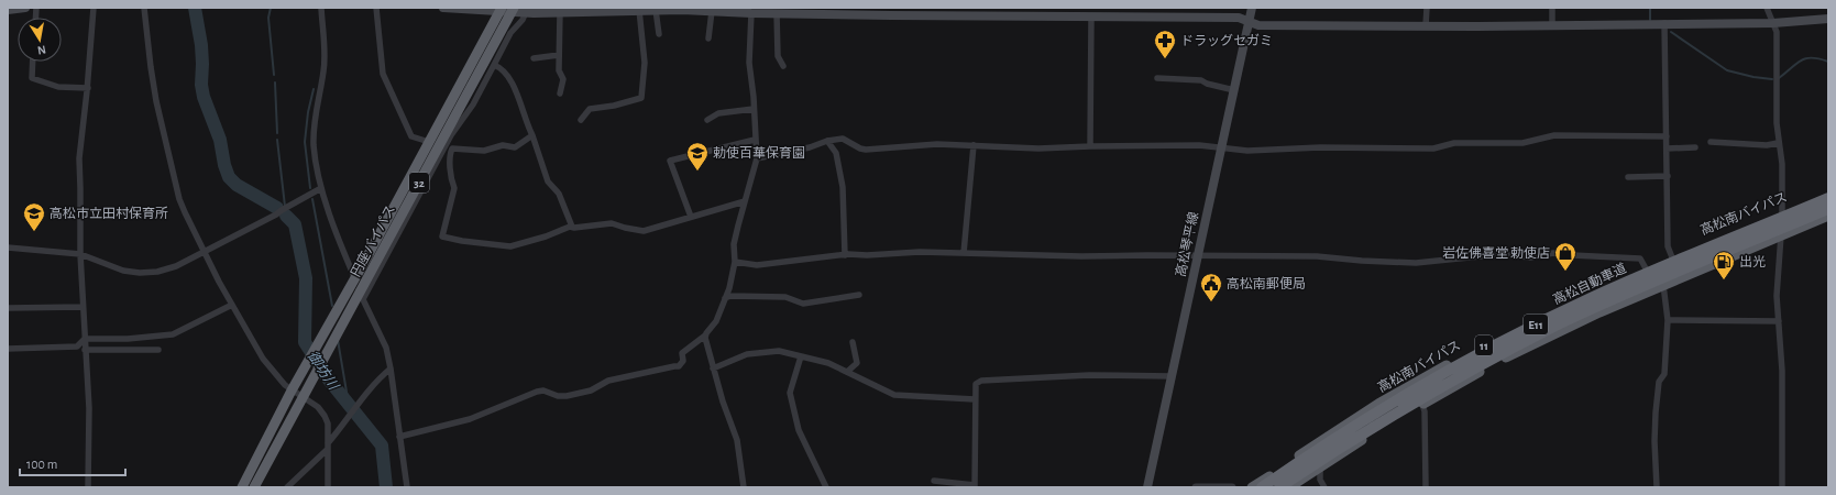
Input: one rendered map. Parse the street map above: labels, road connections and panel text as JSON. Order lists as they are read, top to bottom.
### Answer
{
  "streets": {
    "highway": [
      "32",
      "高松南バイパス",
      "円座バイパス",
      "高松自動車道",
      "E11",
      "11"
    ],
    "main road": ["高松琴平線"]
  },
  "water": ["御坊川"],
  "places": {
    "pharmacy": ["ドラッグセガミ"],
    "school or university": ["勅使百華保育園", "高松市立田村保育所"],
    "shop": ["岩佐佛喜堂 勅使店"],
    "fuel station": ["出光"],
    "public building": ["高松南郵便局"]
  },
  "scale_bar": "100 m",
  "north": "bottom"
}
